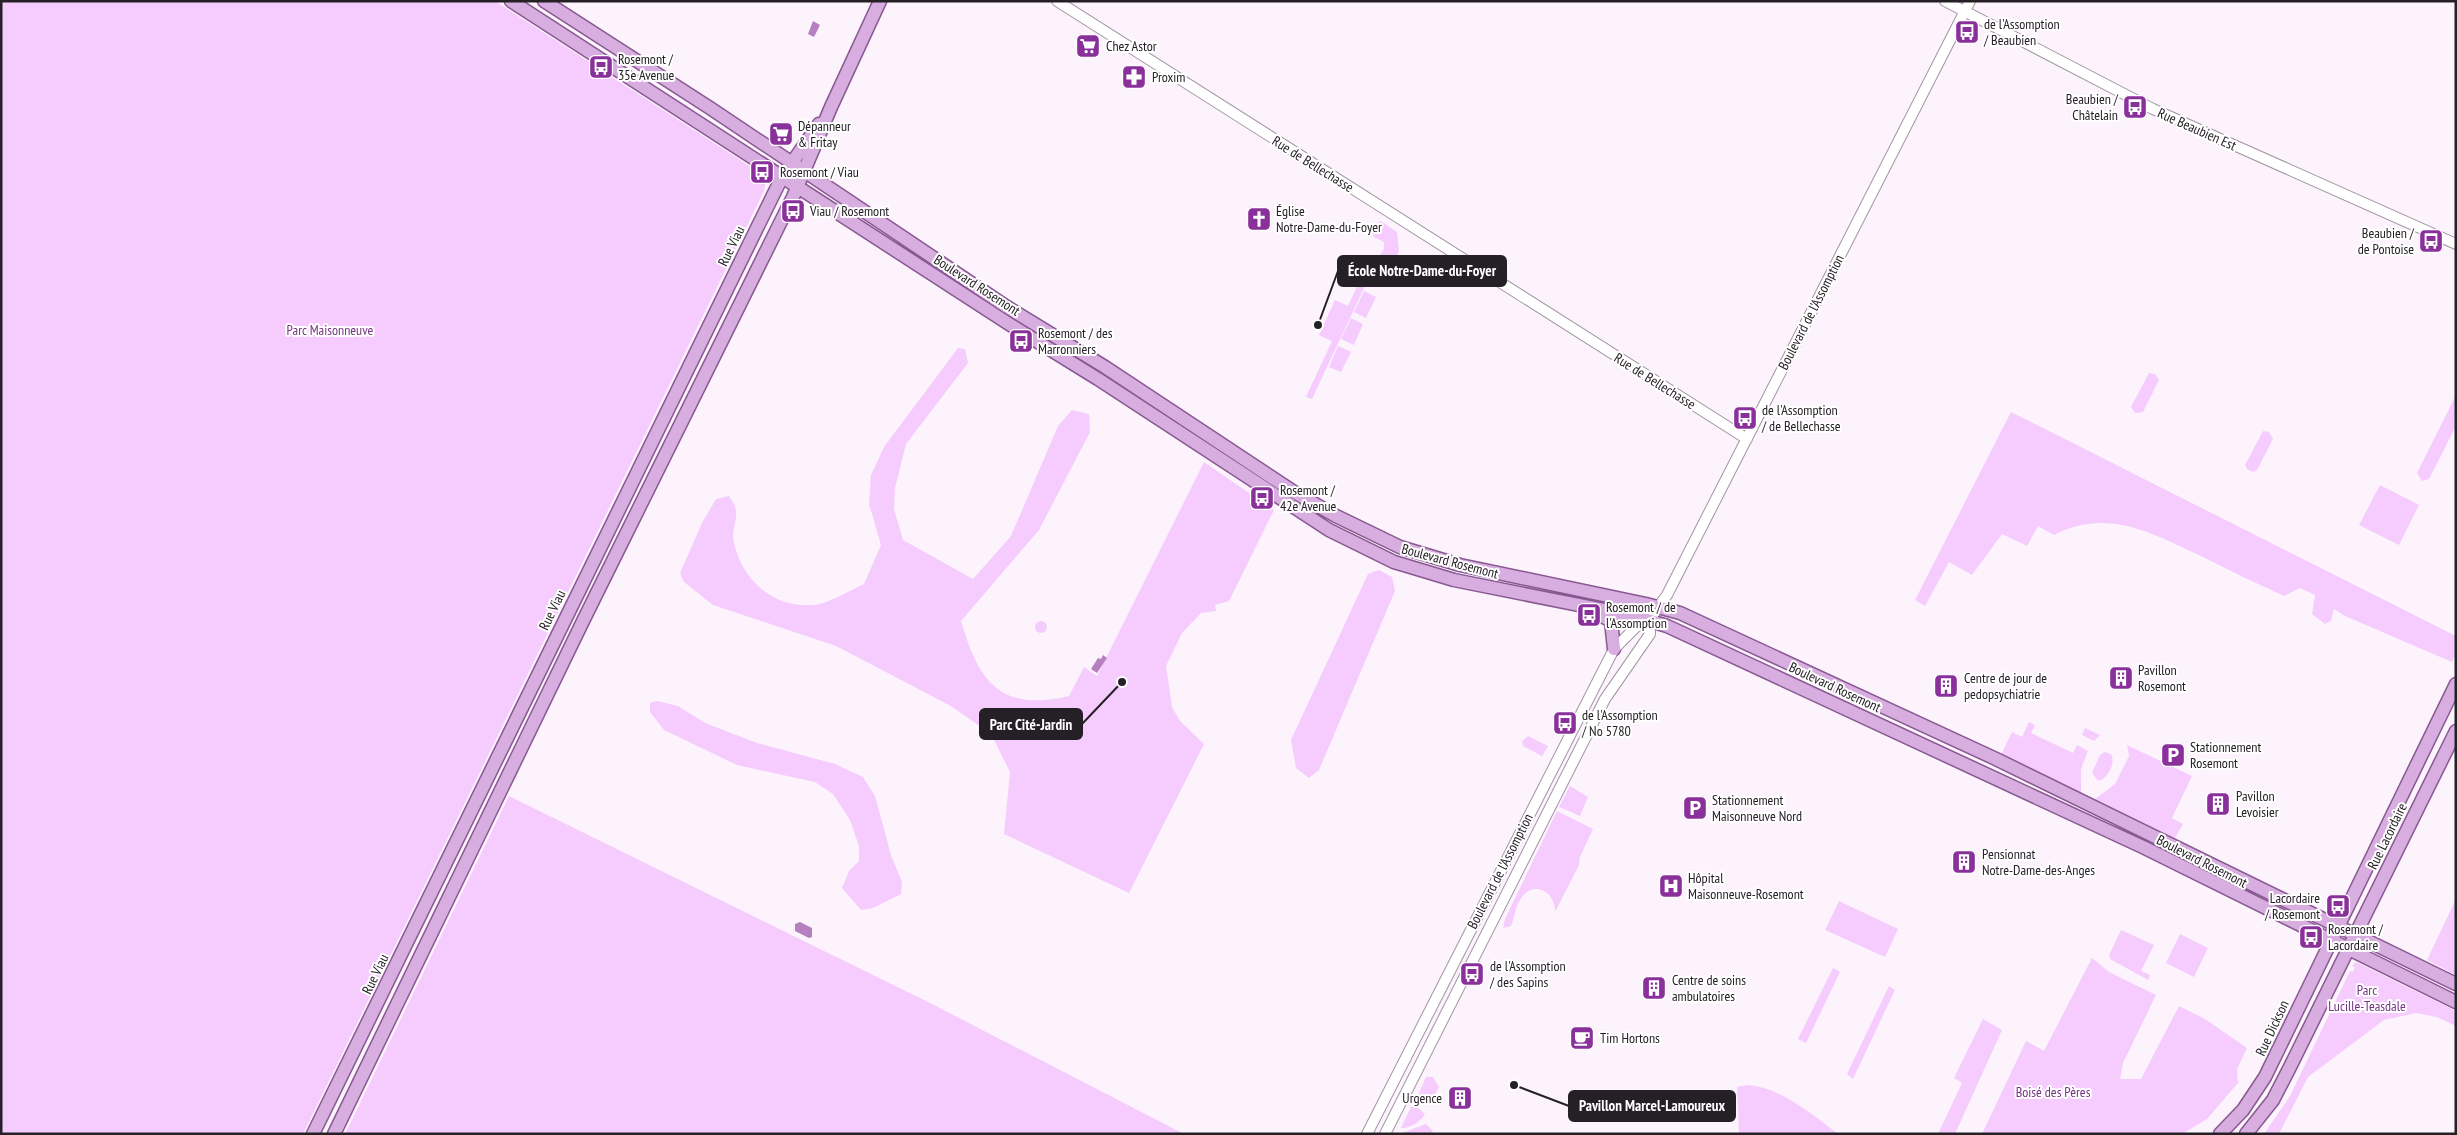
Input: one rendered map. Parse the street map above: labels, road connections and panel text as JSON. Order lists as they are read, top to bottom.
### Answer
{
  "streets": {
    "main road": [
      "Rue Viau",
      "Boulevard Rosemont",
      "Rue Lacordaire",
      "Rue Dickson"
    ],
    "street": ["Rue Beaubien Est", "Rue de Bellechasse", "Boulevard de l'Assomption"]
  },
  "crossings": [
    ["Rue Beaubien Est", "Boulevard de l'Assomption"],
    ["Rue de Bellechasse", "Boulevard de l'Assomption"],
    ["Rue Viau", "Boulevard Rosemont"],
    ["Boulevard Rosemont", "Boulevard de l'Assomption"],
    ["Boulevard Rosemont", "Rue Lacordaire"],
    ["Boulevard Rosemont", "Rue Dickson"],
    ["Rue Lacordaire", "Rue Dickson"]
  ],
  "parks": ["Parc Maisonneuve", "Parc Lucille-Teasdale", "Boisé des Pères"],
  "places": {
    "bus stop": [
      "de l'Assomption / Beaubien",
      "Rosemont / 35e Avenue",
      "Beaubien / Châtelain",
      "Rosemont / Viau",
      "Viau / Rosemont",
      "Beaubien / de Pontoise",
      "Rosemont / des Marronniers",
      "de l'Assomption / de Bellechasse",
      "Rosemont / 42e Avenue",
      "Rosemont / de l'Assomption",
      "de l'Assomption / No 5780",
      "Lacordaire / Rosemont",
      "Rosemont / Lacordaire",
      "de l'Assomption / des Sapins"
    ],
    "supermarket": ["Chez Astor", "Dépanneur & Fritay"],
    "pharmacy": ["Proxim"],
    "church": ["Église Notre-Dame-du-Foyer"],
    "other": ["École Notre-Dame-du-Foyer", "Parc Cité-Jardin", "Pavillon Marcel-Lamoureux"],
    "building": [
      "Pavillon Rosemont",
      "Centre de jour de pedopsychiatrie",
      "Pavillon Levoisier",
      "Pensionnat Notre-Dame-des-Anges",
      "Centre de soins ambulatoires",
      "Urgence"
    ],
    "parking": ["Stationnement Rosemont", "Stationnement Maisonneuve Nord"],
    "hospital": ["Hôpital Maisonneuve-Rosemont"],
    "cafe": ["Tim Hortons"]
  }
}
